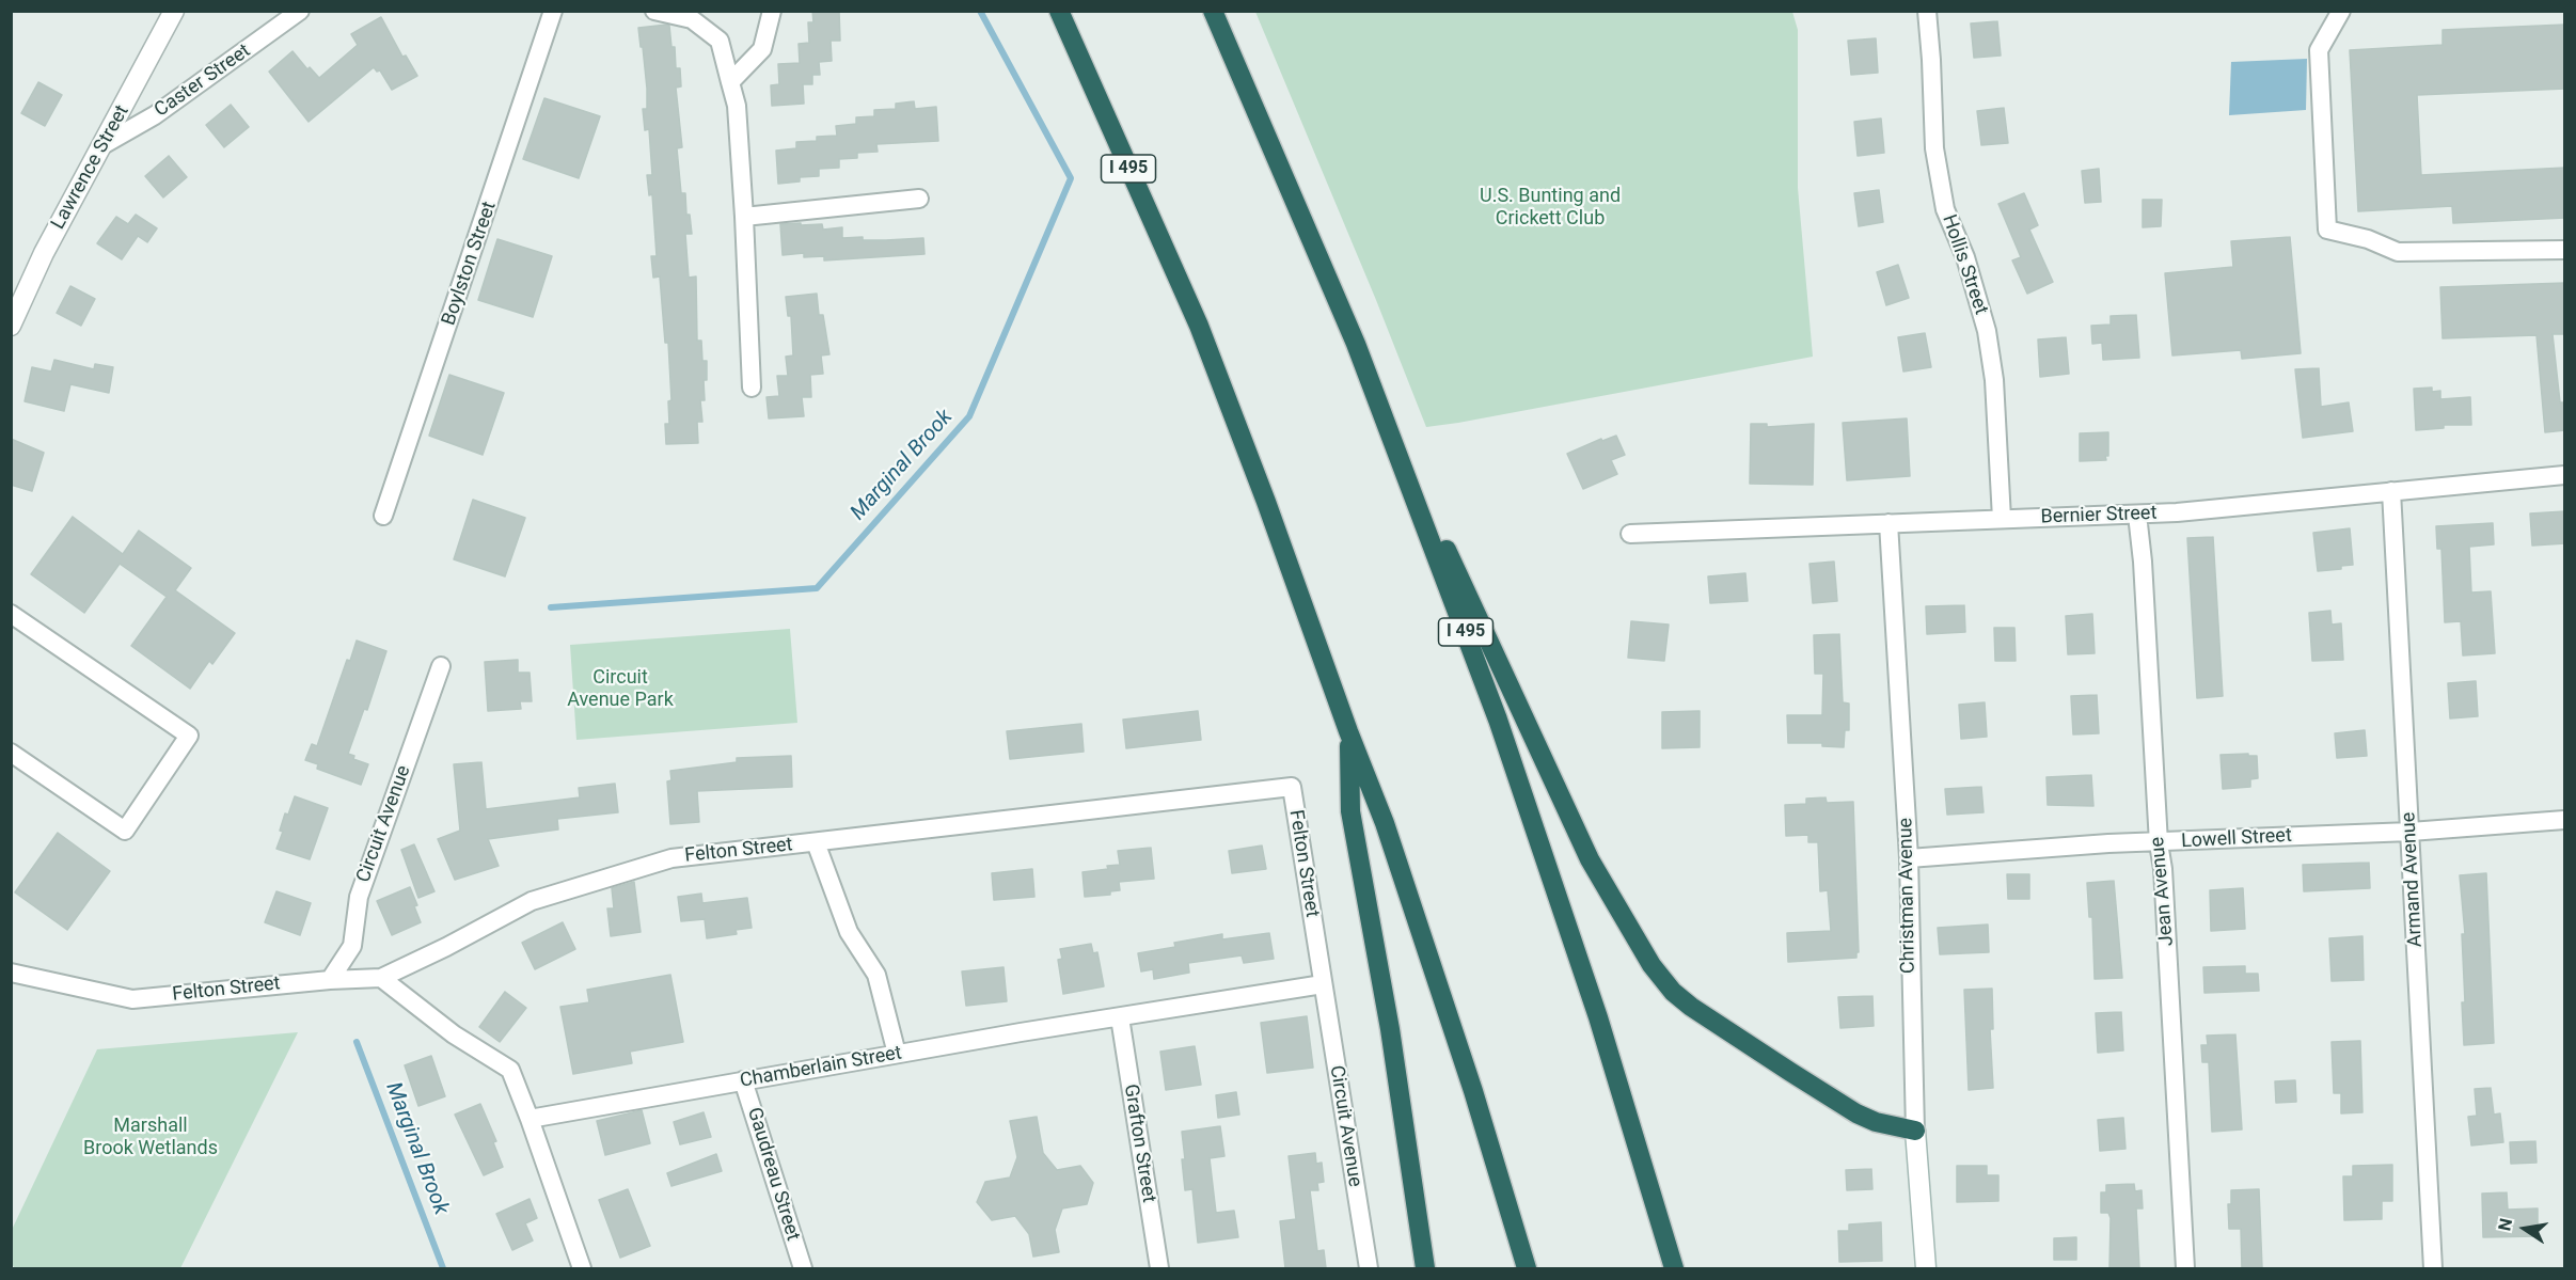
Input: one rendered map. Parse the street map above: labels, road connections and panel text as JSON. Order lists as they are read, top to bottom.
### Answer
{
  "streets": {
    "highway": ["I 495"],
    "street": [
      "Caster Street",
      "Lawrence Street",
      "Boylston Street",
      "Hollis Street",
      "Bernier Street",
      "Circuit Avenue",
      "Lowell Street",
      "Felton Street",
      "Armand Avenue",
      "Jean Avenue",
      "Christman Avenue",
      "Chamberlain Street",
      "Grafton Street",
      "Gaudreau Street"
    ]
  },
  "crossings": [
    ["Caster Street", "Lawrence Street"],
    ["Hollis Street", "Bernier Street"],
    ["Bernier Street", "Armand Avenue"],
    ["Bernier Street", "Jean Avenue"],
    ["Bernier Street", "Christman Avenue"],
    ["Circuit Avenue", "Felton Street"],
    ["Circuit Avenue", "Chamberlain Street"],
    ["Lowell Street", "Armand Avenue"],
    ["Lowell Street", "Jean Avenue"],
    ["Lowell Street", "Christman Avenue"],
    ["Felton Street", "Chamberlain Street"],
    ["Chamberlain Street", "Grafton Street"],
    ["Chamberlain Street", "Gaudreau Street"]
  ],
  "water": ["Marginal Brook"],
  "parks": ["U.S. Bunting and Crickett Club", "Circuit Avenue Park", "Marshall Brook Wetlands"],
  "north": "left"
}
